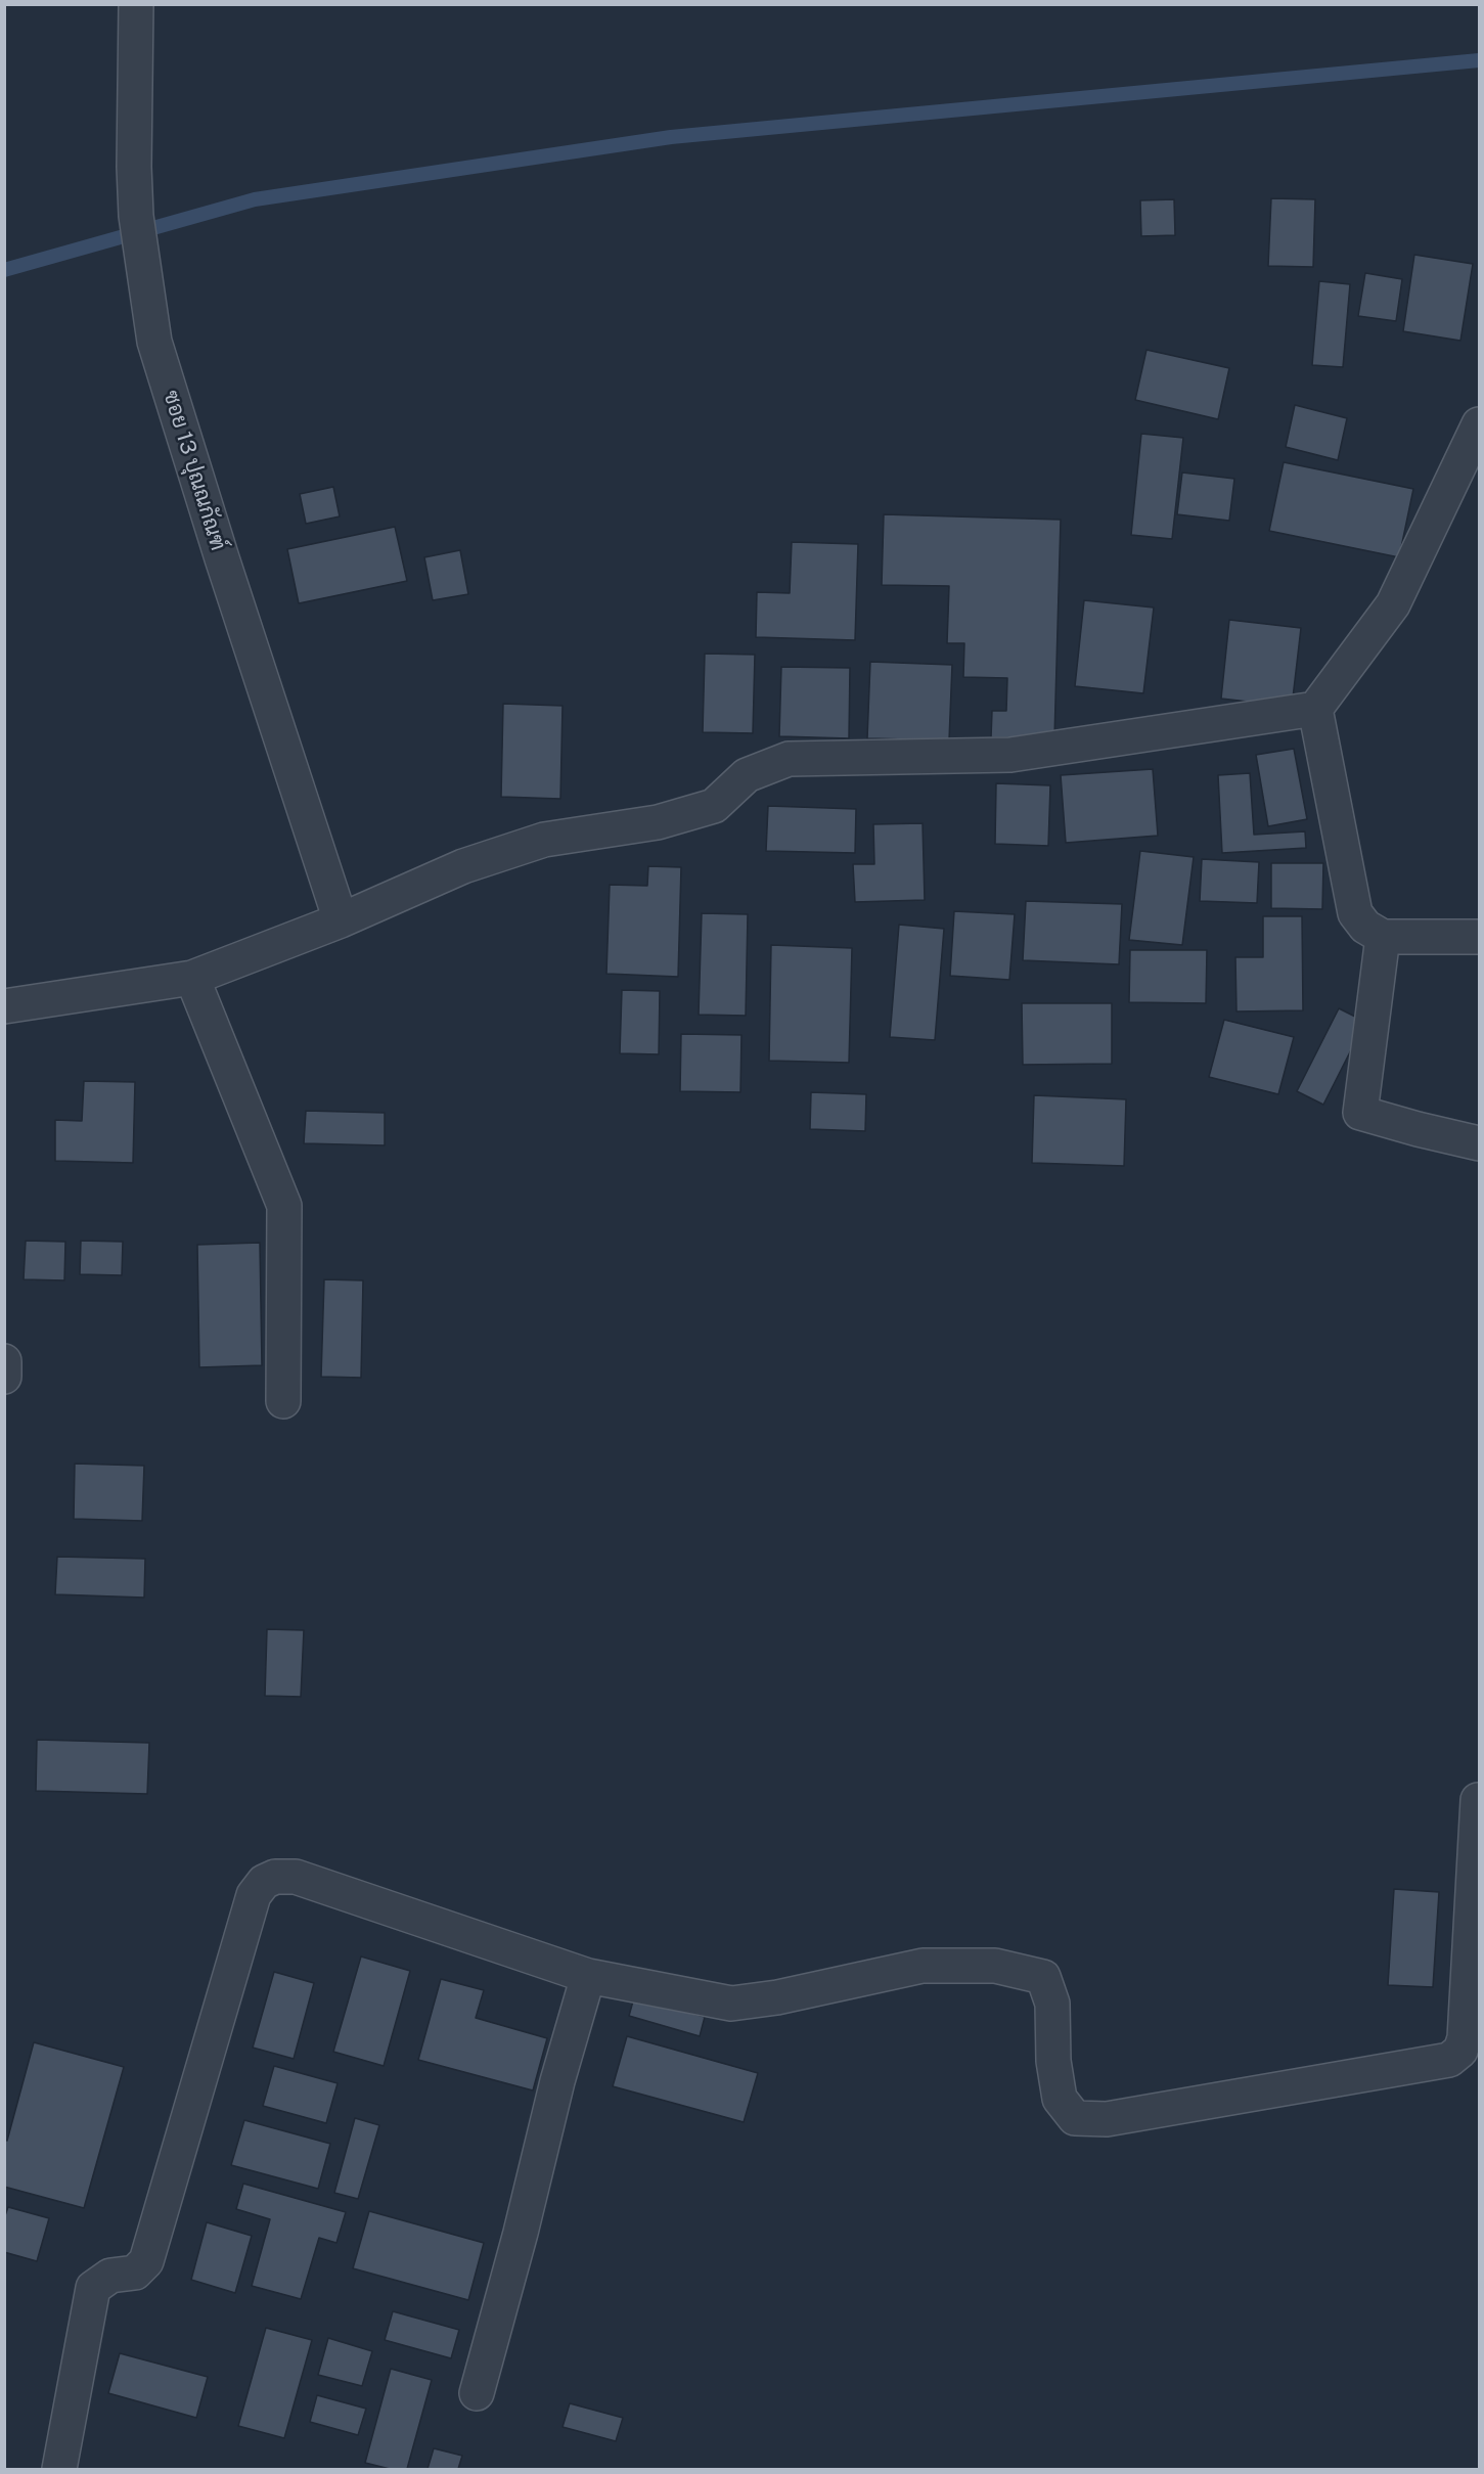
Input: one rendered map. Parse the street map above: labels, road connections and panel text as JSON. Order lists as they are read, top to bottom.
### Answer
{
  "streets": {
    "street": ["ซอย 13 ปุณณกัณฑ์"]
  }
}
